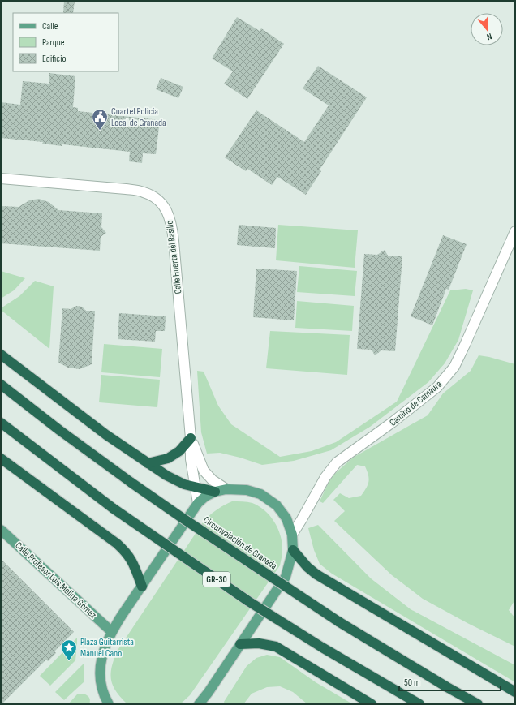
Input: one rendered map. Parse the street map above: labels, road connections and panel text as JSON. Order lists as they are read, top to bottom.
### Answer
{
  "streets": {
    "highway": ["Circunvalación de Granada", "GR-30"],
    "main road": ["Calle Profesor Luis Molina Gómez"],
    "street": ["Calle Huerta del Rasillo", "Camino de Camaura"]
  },
  "places": {
    "public building": ["Cuartel Policia Local de Granada"],
    "place": ["Plaza Guitarrista Manuel Cano"]
  },
  "legend": ["Calle", "Parque", "Edificio"],
  "scale_bar": "50 m",
  "north": "bottom"
}
